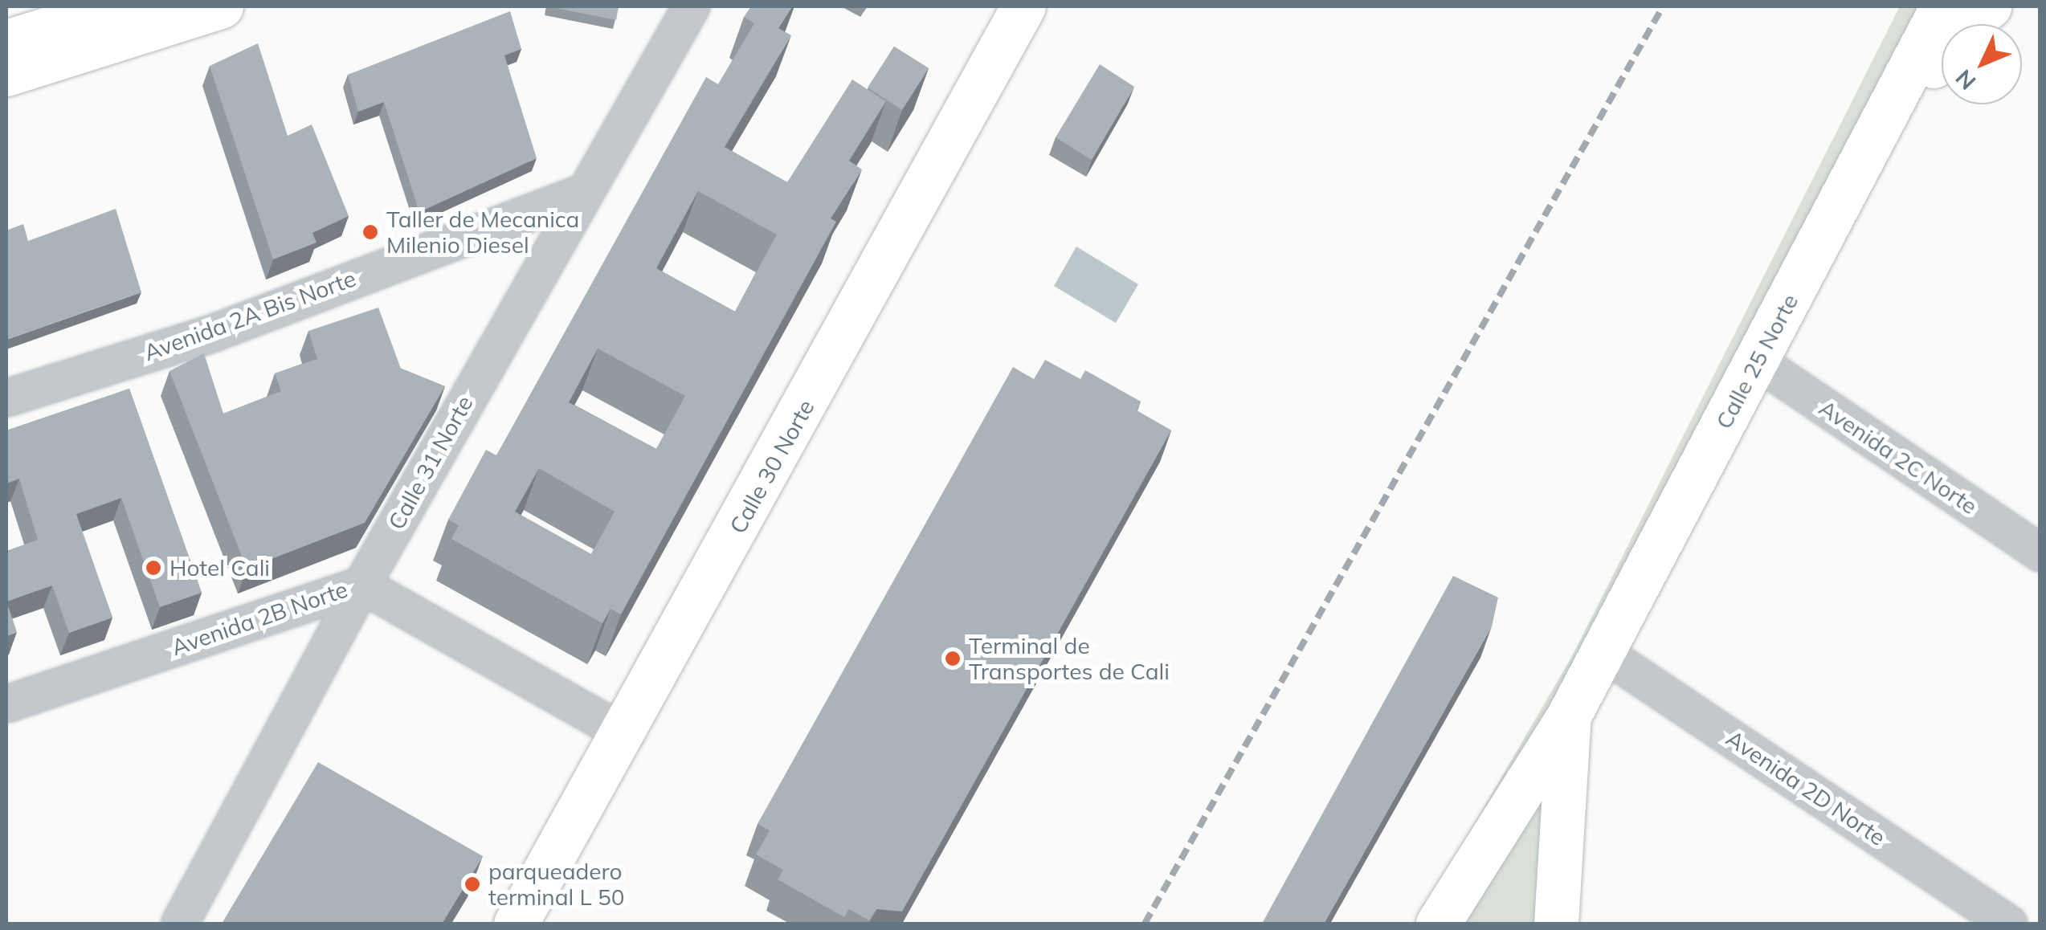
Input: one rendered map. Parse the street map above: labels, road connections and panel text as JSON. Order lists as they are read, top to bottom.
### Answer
{
  "streets": {
    "main road": ["Calle 25 Norte", "Calle 30 Norte"],
    "street": [
      "Avenida 2A Bis Norte",
      "Avenida 2C Norte",
      "Calle 31 Norte",
      "Avenida 2B Norte",
      "Avenida 2D Norte"
    ]
  },
  "crossings": [
    ["Avenida 2A Bis Norte", "Calle 31 Norte"],
    ["Calle 25 Norte", "Avenida 2C Norte"],
    ["Calle 25 Norte", "Avenida 2D Norte"],
    ["Calle 31 Norte", "Avenida 2B Norte"],
    ["Calle 30 Norte", "Avenida 2B Norte"]
  ],
  "places": [
    "Taller de Mecanica Milenio Diesel",
    "Hotel Cali",
    "Terminal de Transportes de Cali",
    "parqueadero terminal L 50"
  ],
  "north": "bottom left"
}
